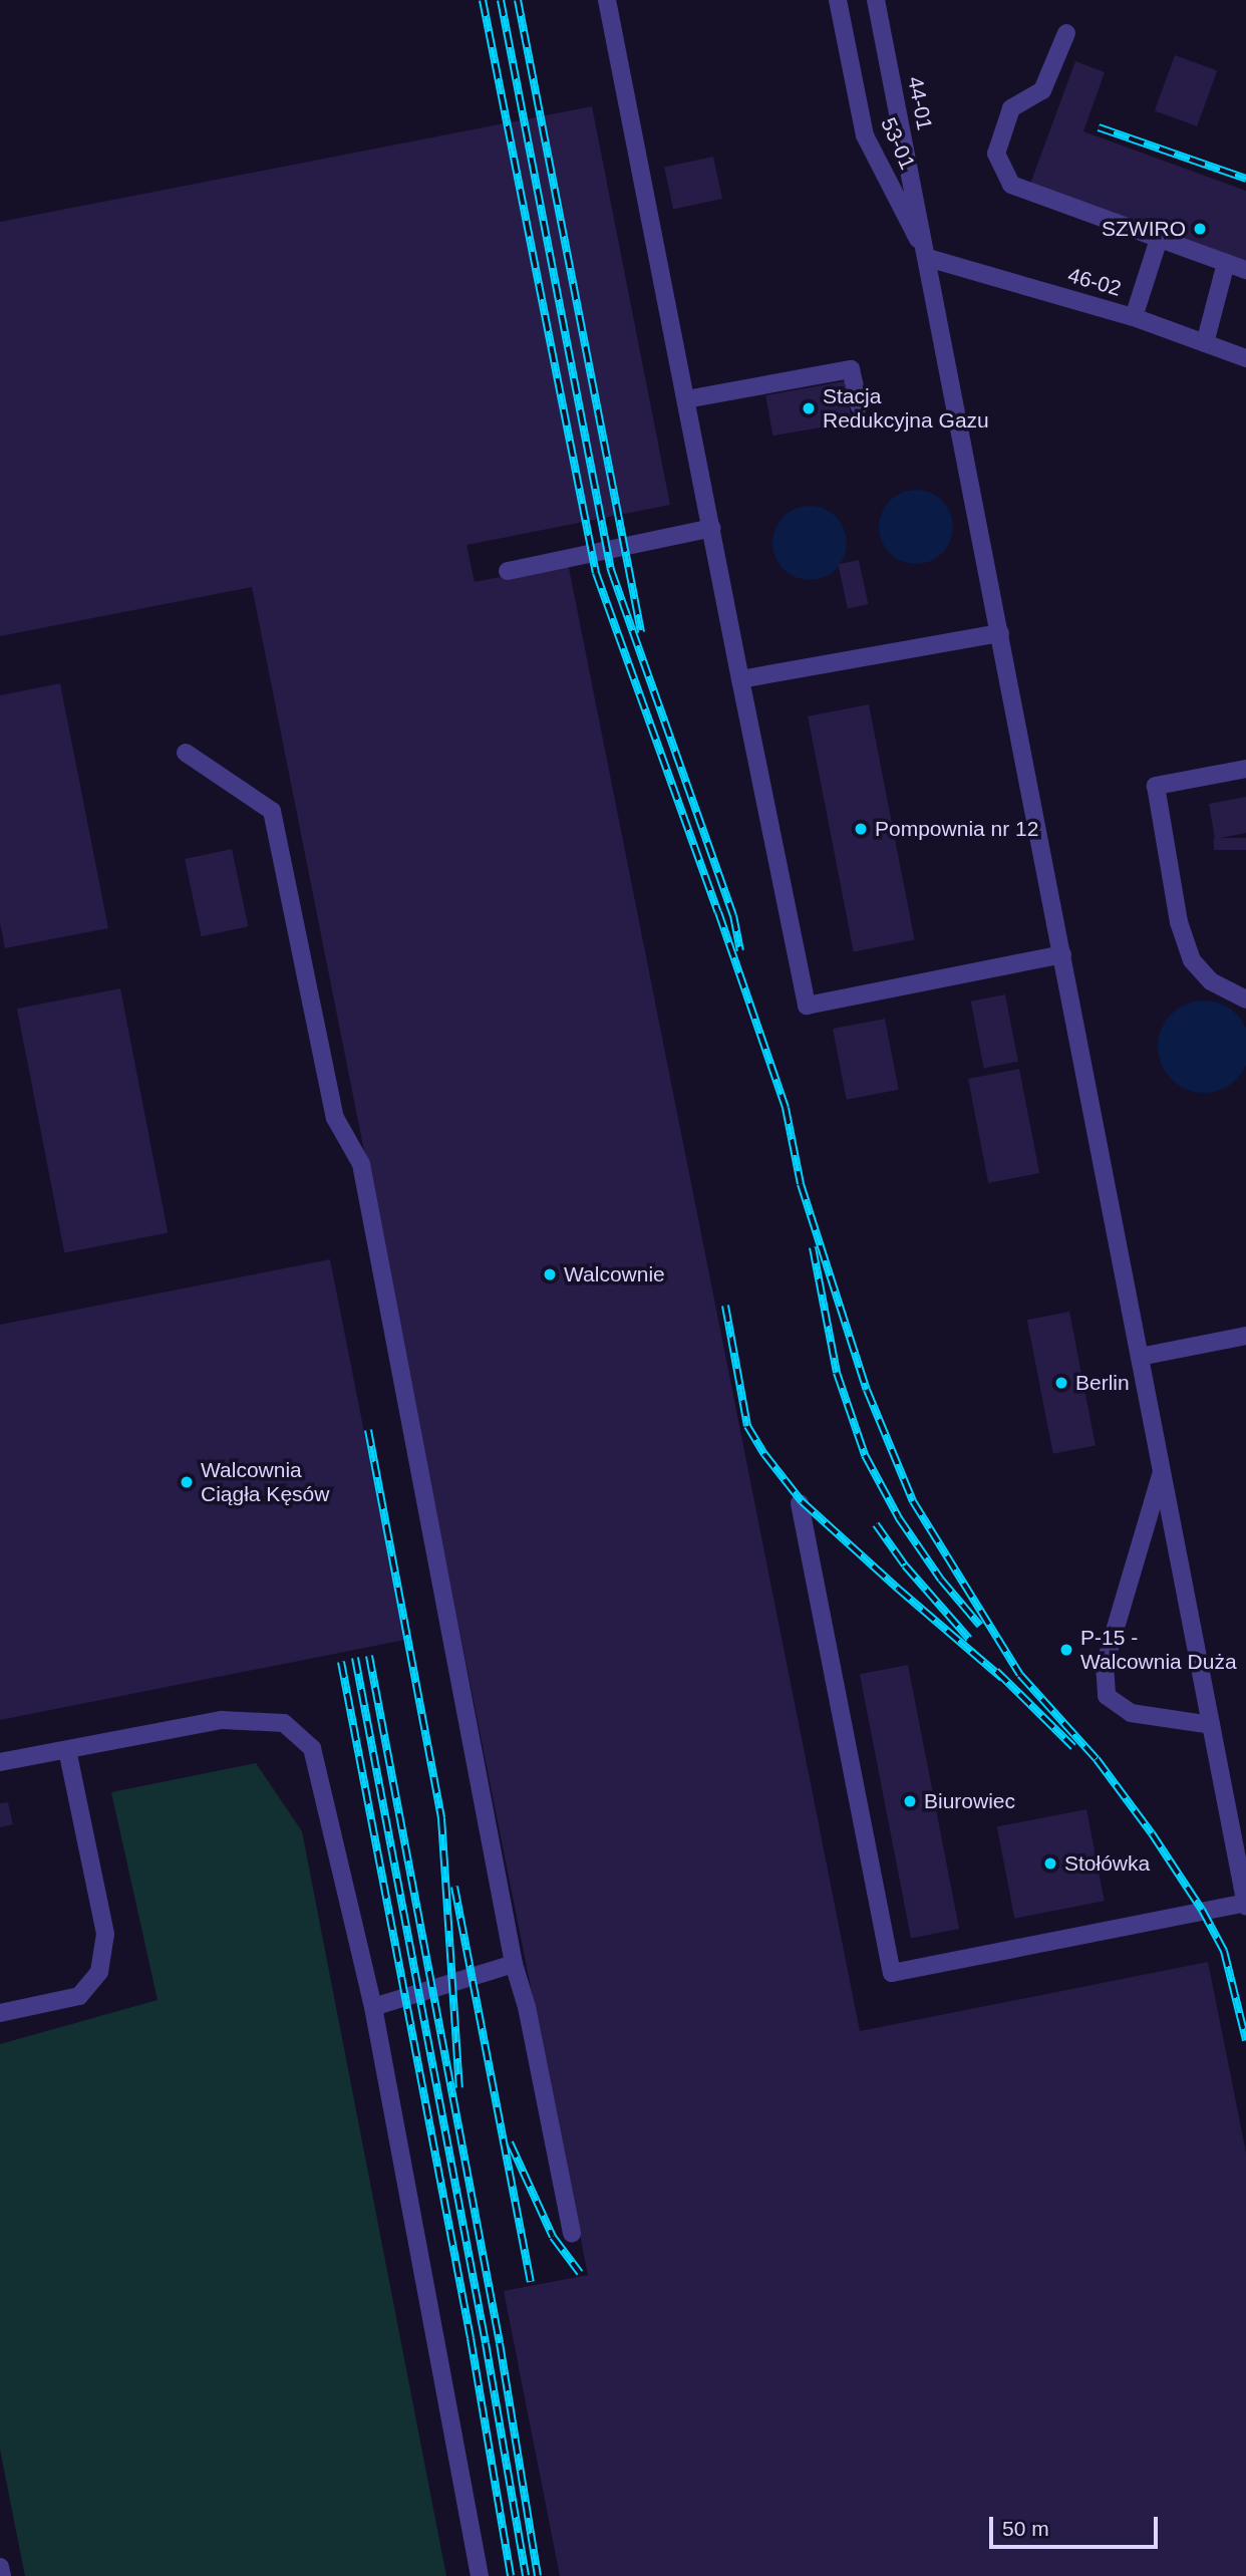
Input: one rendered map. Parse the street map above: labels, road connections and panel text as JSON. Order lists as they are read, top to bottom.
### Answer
{
  "streets": {
    "lane": ["44-01", "53-01", "46-02"]
  },
  "crossings": [
    ["44-01", "53-01"],
    ["44-01", "46-02"],
    ["53-01", "46-02"]
  ],
  "places": [
    "SZWIRO",
    "Stacja Redukcyjna Gazu",
    "Pompownia nr 12",
    "Walcownie",
    "Berlin",
    "Walcownia Ciągła Kęsów",
    "P-15 - Walcownia Duża",
    "Biurowiec",
    "Stołówka"
  ],
  "scale_bar": "50 m"
}
